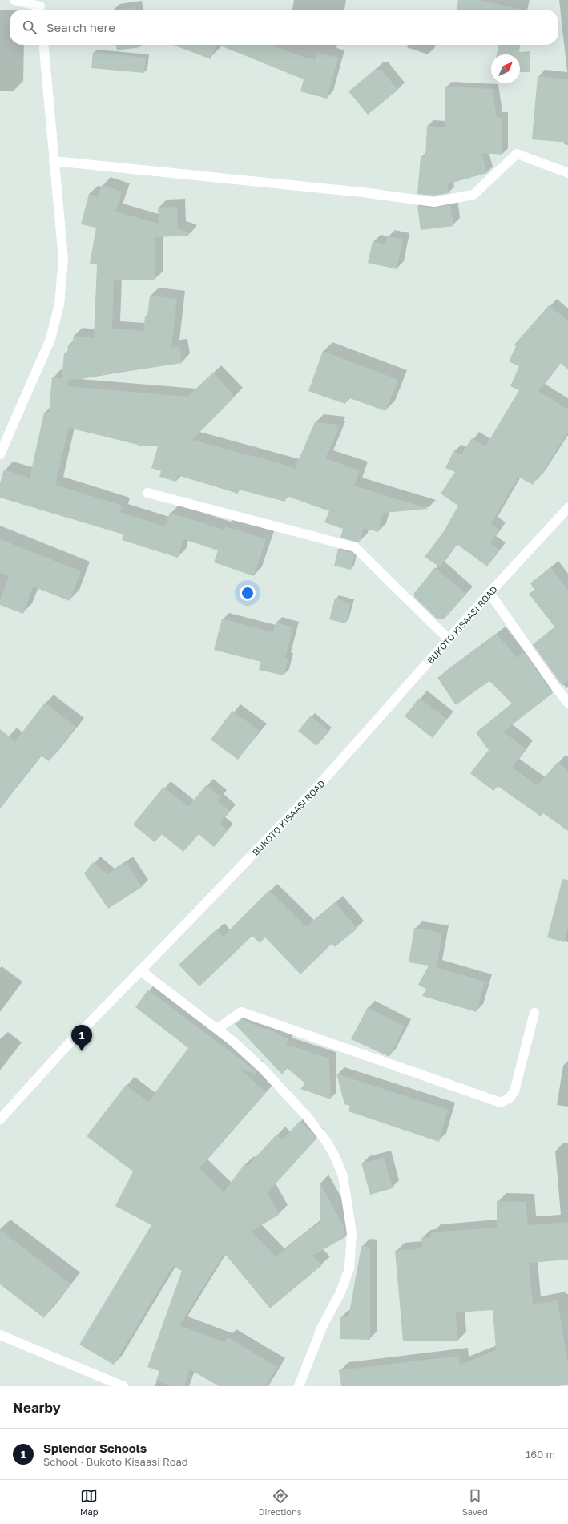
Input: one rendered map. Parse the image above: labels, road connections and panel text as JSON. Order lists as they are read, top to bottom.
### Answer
{
  "streets": {
    "street": ["BUKOTO KISAASI ROAD"]
  },
  "north": "top right",
  "page": {
    "search": "Search here",
    "pins": "1",
    "heading": "Nearby",
    "list": [
      {
        "mark": "1",
        "name": "Splendor Schools",
        "note": "School · Bukoto Kisaasi Road",
        "value": "160 m"
      }
    ],
    "nav": ["Map", "Directions", "Saved"]
  }
}
